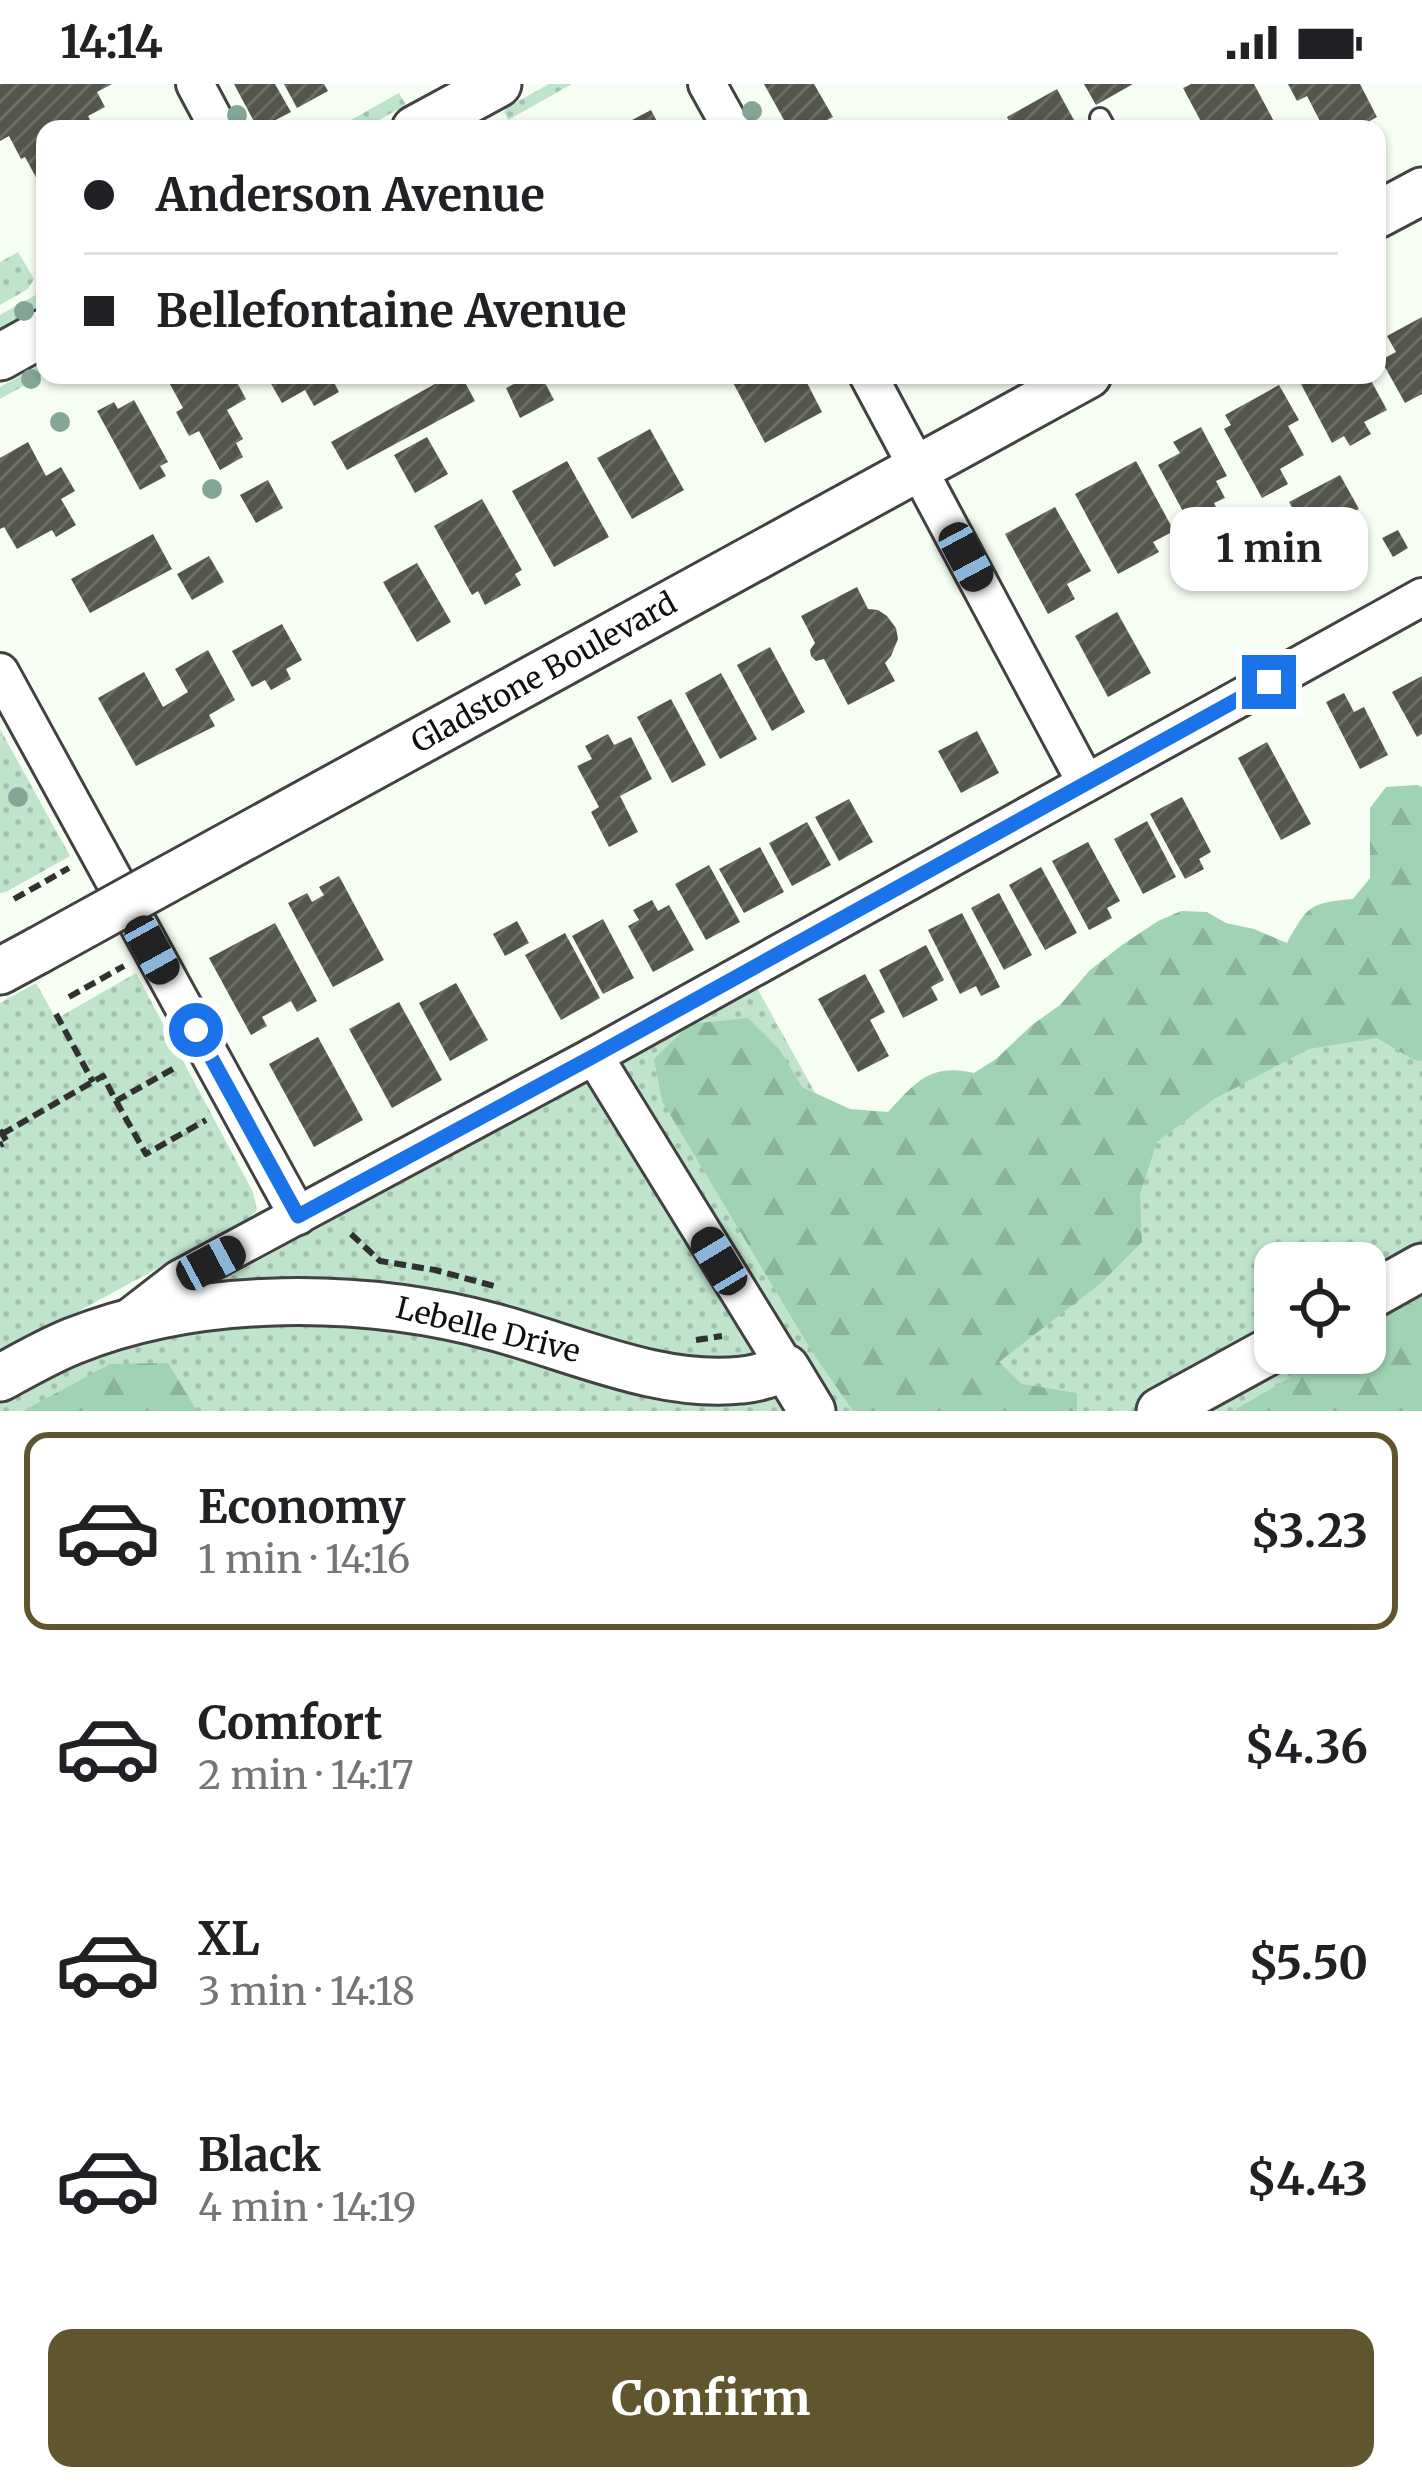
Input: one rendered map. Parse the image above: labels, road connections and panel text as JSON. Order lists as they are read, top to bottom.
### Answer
{
  "streets": {
    "street": ["Gladstone Boulevard", "Lebelle Drive"]
  },
  "page": {
    "status": "14:14",
    "banner": ["Anderson Avenue", "Bellefontaine Avenue"],
    "bubble": "1 min",
    "list": [
      {
        "name": "Economy",
        "note": "1 min · 14:16",
        "value": "$3.23"
      },
      {
        "name": "Comfort",
        "note": "2 min · 14:17",
        "value": "$4.36"
      },
      {
        "name": "XL",
        "note": "3 min · 14:18",
        "value": "$5.50"
      },
      {
        "name": "Black",
        "note": "4 min · 14:19",
        "value": "$4.43"
      }
    ],
    "buttons": "Confirm"
  }
}
